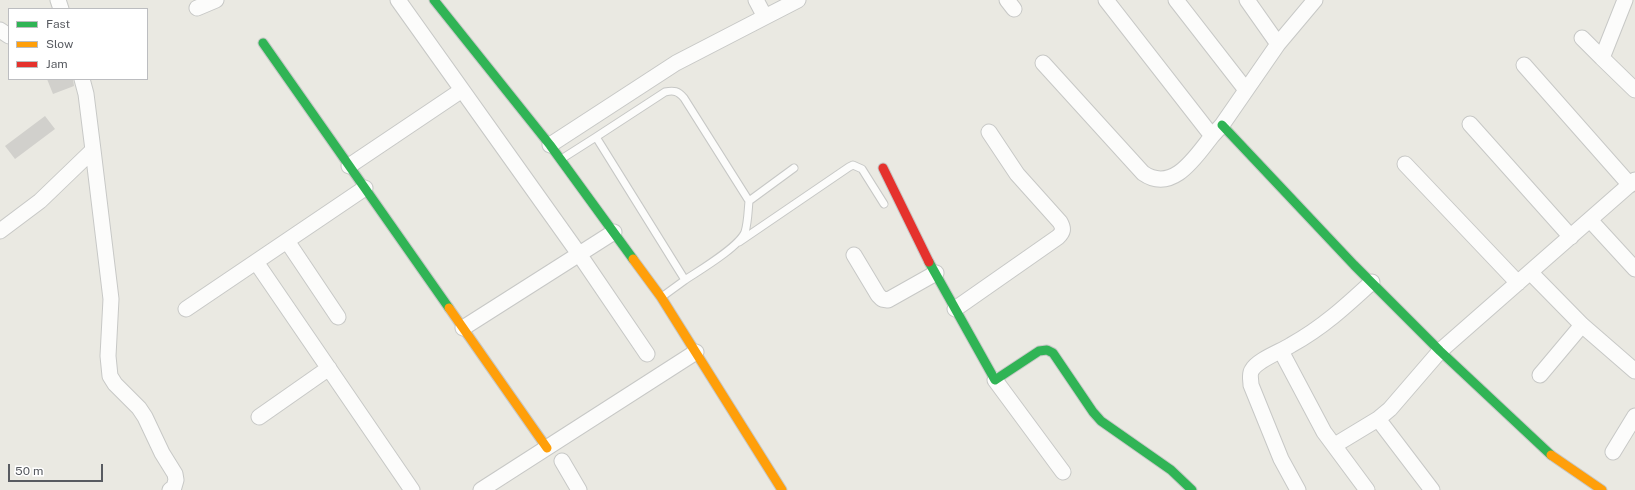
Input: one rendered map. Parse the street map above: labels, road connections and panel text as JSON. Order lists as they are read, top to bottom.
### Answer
{
  "legend": ["Fast", "Slow", "Jam"],
  "scale_bar": "50 m"
}
